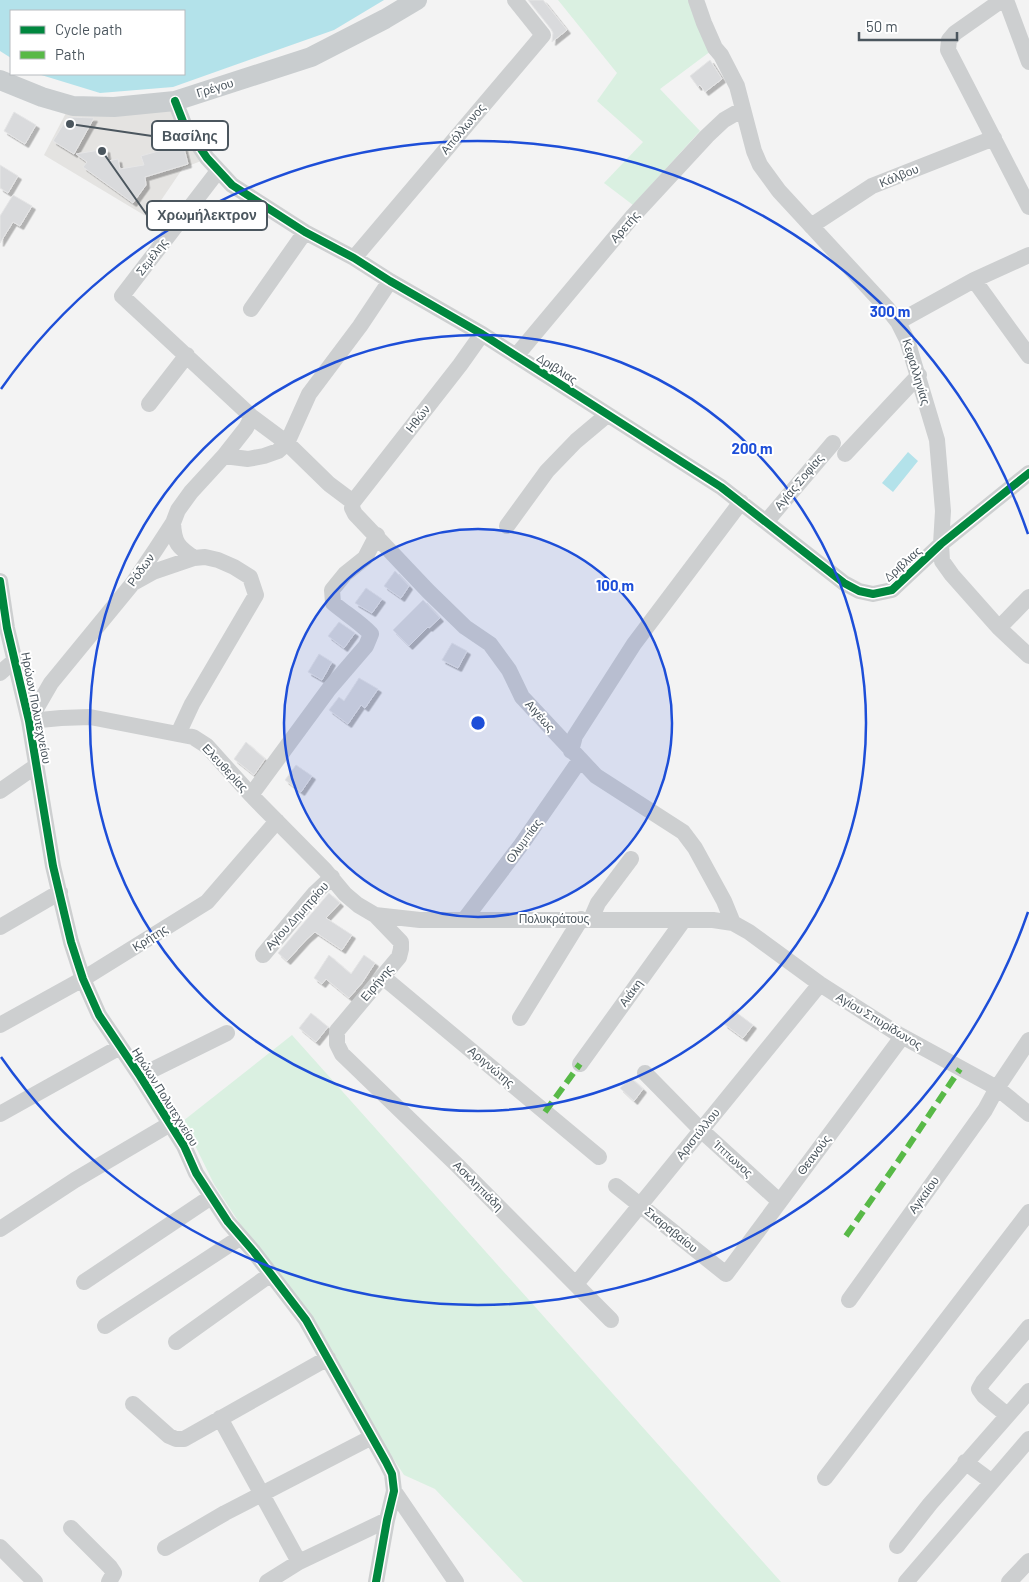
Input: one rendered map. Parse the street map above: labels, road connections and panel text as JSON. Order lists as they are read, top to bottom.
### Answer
{
  "streets": {
    "main road": ["Γρέγου"],
    "street": [
      "Απόλλωνος",
      "Κάλβου",
      "Αρετής",
      "Σεμέλης",
      "Δριβλιας",
      "Κεφαλληνίας",
      "Ηθών",
      "Αγίας Σοφίας",
      "Ρόδων",
      "Ηρώων Πολυτεχνείου",
      "Αιγέως",
      "Ελευθερίας",
      "Ολυμπίας",
      "Αγίου Δημητρίου",
      "Πολυκράτους",
      "Κρήτης",
      "Ειρήνης",
      "Αιάκη",
      "Αγίου Σπυρίδωνος",
      "Αριγνώτης",
      "Αριστύλλου",
      "Θεανούς",
      "Ίππωνος",
      "Ασκληπιάδη",
      "Αγκαίου",
      "Σκαραβαίου"
    ]
  },
  "crossings": [
    ["Γρέγου", "Δριβλιας"],
    ["Απόλλωνος", "Δριβλιας"],
    ["Κάλβου", "Κεφαλληνίας"],
    ["Αρετής", "Δριβλιας"],
    ["Αρετής", "Κεφαλληνίας"],
    ["Σεμέλης", "Δριβλιας"],
    ["Δριβλιας", "Κεφαλληνίας"],
    ["Δριβλιας", "Ηθών"],
    ["Δριβλιας", "Αγίας Σοφίας"],
    ["Δριβλιας", "Ολυμπίας"],
    ["Ηθών", "Αιγέως"],
    ["Ρόδων", "Ηρώων Πολυτεχνείου"],
    ["Ρόδων", "Ελευθερίας"],
    ["Ηρώων Πολυτεχνείου", "Ελευθερίας"],
    ["Ηρώων Πολυτεχνείου", "Κρήτης"],
    ["Αιγέως", "Ολυμπίας"],
    ["Αιγέως", "Πολυκράτους"],
    ["Αιγέως", "Αγίου Σπυρίδωνος"],
    ["Ελευθερίας", "Αγίου Δημητρίου"],
    ["Ελευθερίας", "Πολυκράτους"],
    ["Ελευθερίας", "Κρήτης"],
    ["Ελευθερίας", "Ειρήνης"],
    ["Ολυμπίας", "Πολυκράτους"],
    ["Πολυκράτους", "Ειρήνης"],
    ["Πολυκράτους", "Αιάκη"],
    ["Πολυκράτους", "Αγίου Σπυρίδωνος"],
    ["Ειρήνης", "Αριγνώτης"],
    ["Ειρήνης", "Ασκληπιάδη"],
    ["Αγίου Σπυρίδωνος", "Αριστύλλου"],
    ["Αγίου Σπυρίδωνος", "Θεανούς"],
    ["Αγίου Σπυρίδωνος", "Αγκαίου"],
    ["Αριστύλλου", "Ίππωνος"],
    ["Αριστύλλου", "Ασκληπιάδη"],
    ["Αριστύλλου", "Σκαραβαίου"],
    ["Θεανούς", "Ίππωνος"],
    ["Θεανούς", "Σκαραβαίου"]
  ],
  "places": ["Βασίλης", "Χρωμήλεκτρον"],
  "legend": ["Cycle path", "Path"],
  "scale_bar": "50 m",
  "rings": ["300 m", "200 m", "100 m"]
}
